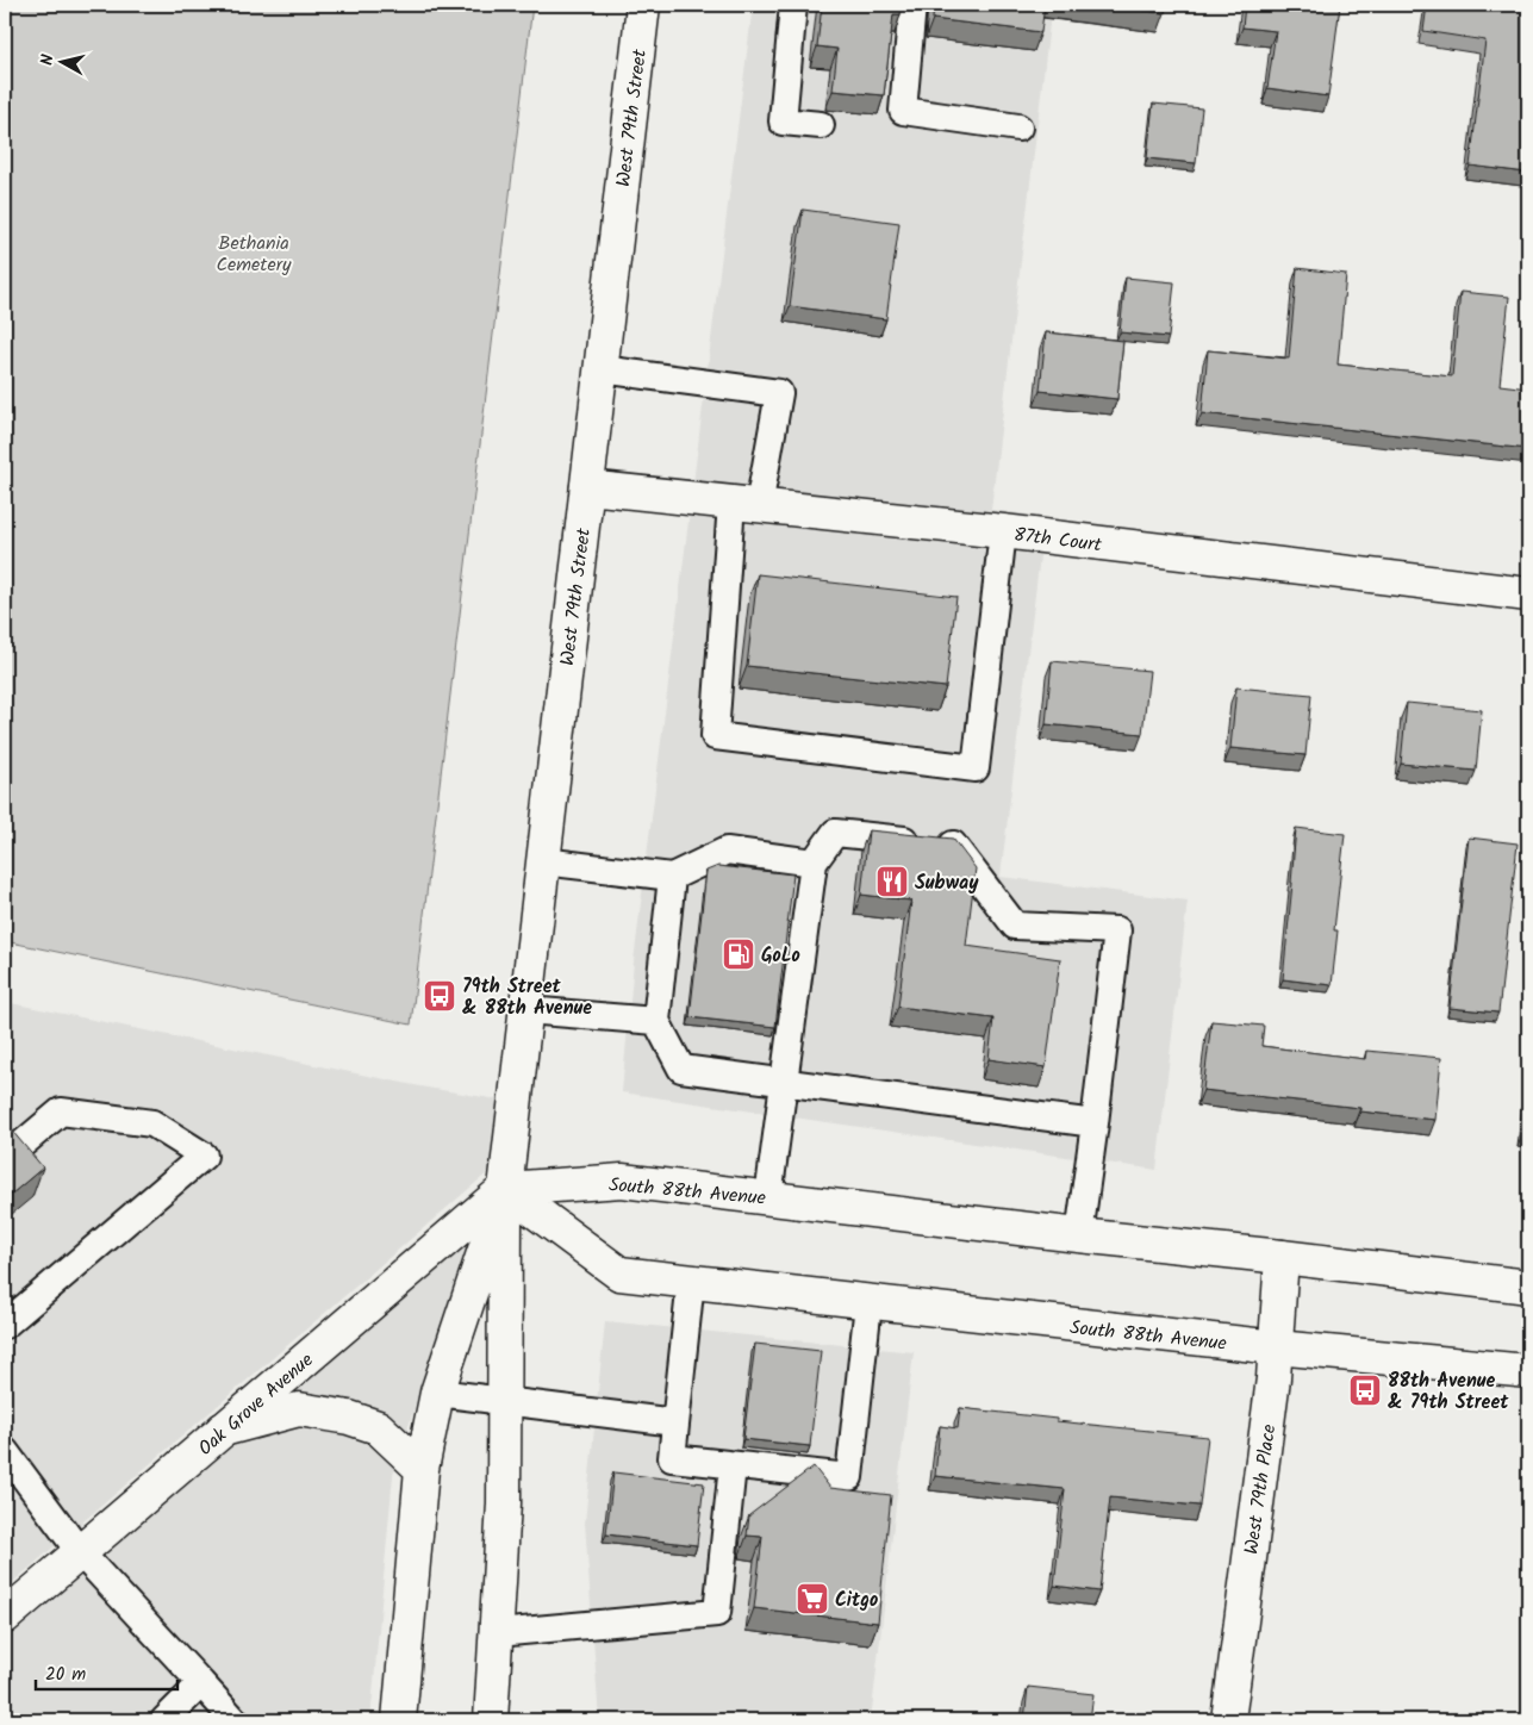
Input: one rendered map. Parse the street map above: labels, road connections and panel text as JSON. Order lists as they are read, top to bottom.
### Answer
{
  "streets": {
    "street": [
      "West 79th Street",
      "87th Court",
      "South 88th Avenue",
      "Oak Grove Avenue",
      "West 79th Place"
    ]
  },
  "crossings": [
    ["West 79th Street", "87th Court"],
    ["West 79th Street", "South 88th Avenue"],
    ["West 79th Street", "Oak Grove Avenue"],
    ["South 88th Avenue", "Oak Grove Avenue"],
    ["South 88th Avenue", "West 79th Place"]
  ],
  "parks": ["Bethania Cemetery"],
  "places": {
    "restaurant": ["Subway"],
    "fuel station": ["GoLo"],
    "bus stop": ["79th Street & 88th Avenue", "88th Avenue & 79th Street"],
    "supermarket": ["Citgo"]
  },
  "scale_bar": "20 m",
  "north": "left"
}
